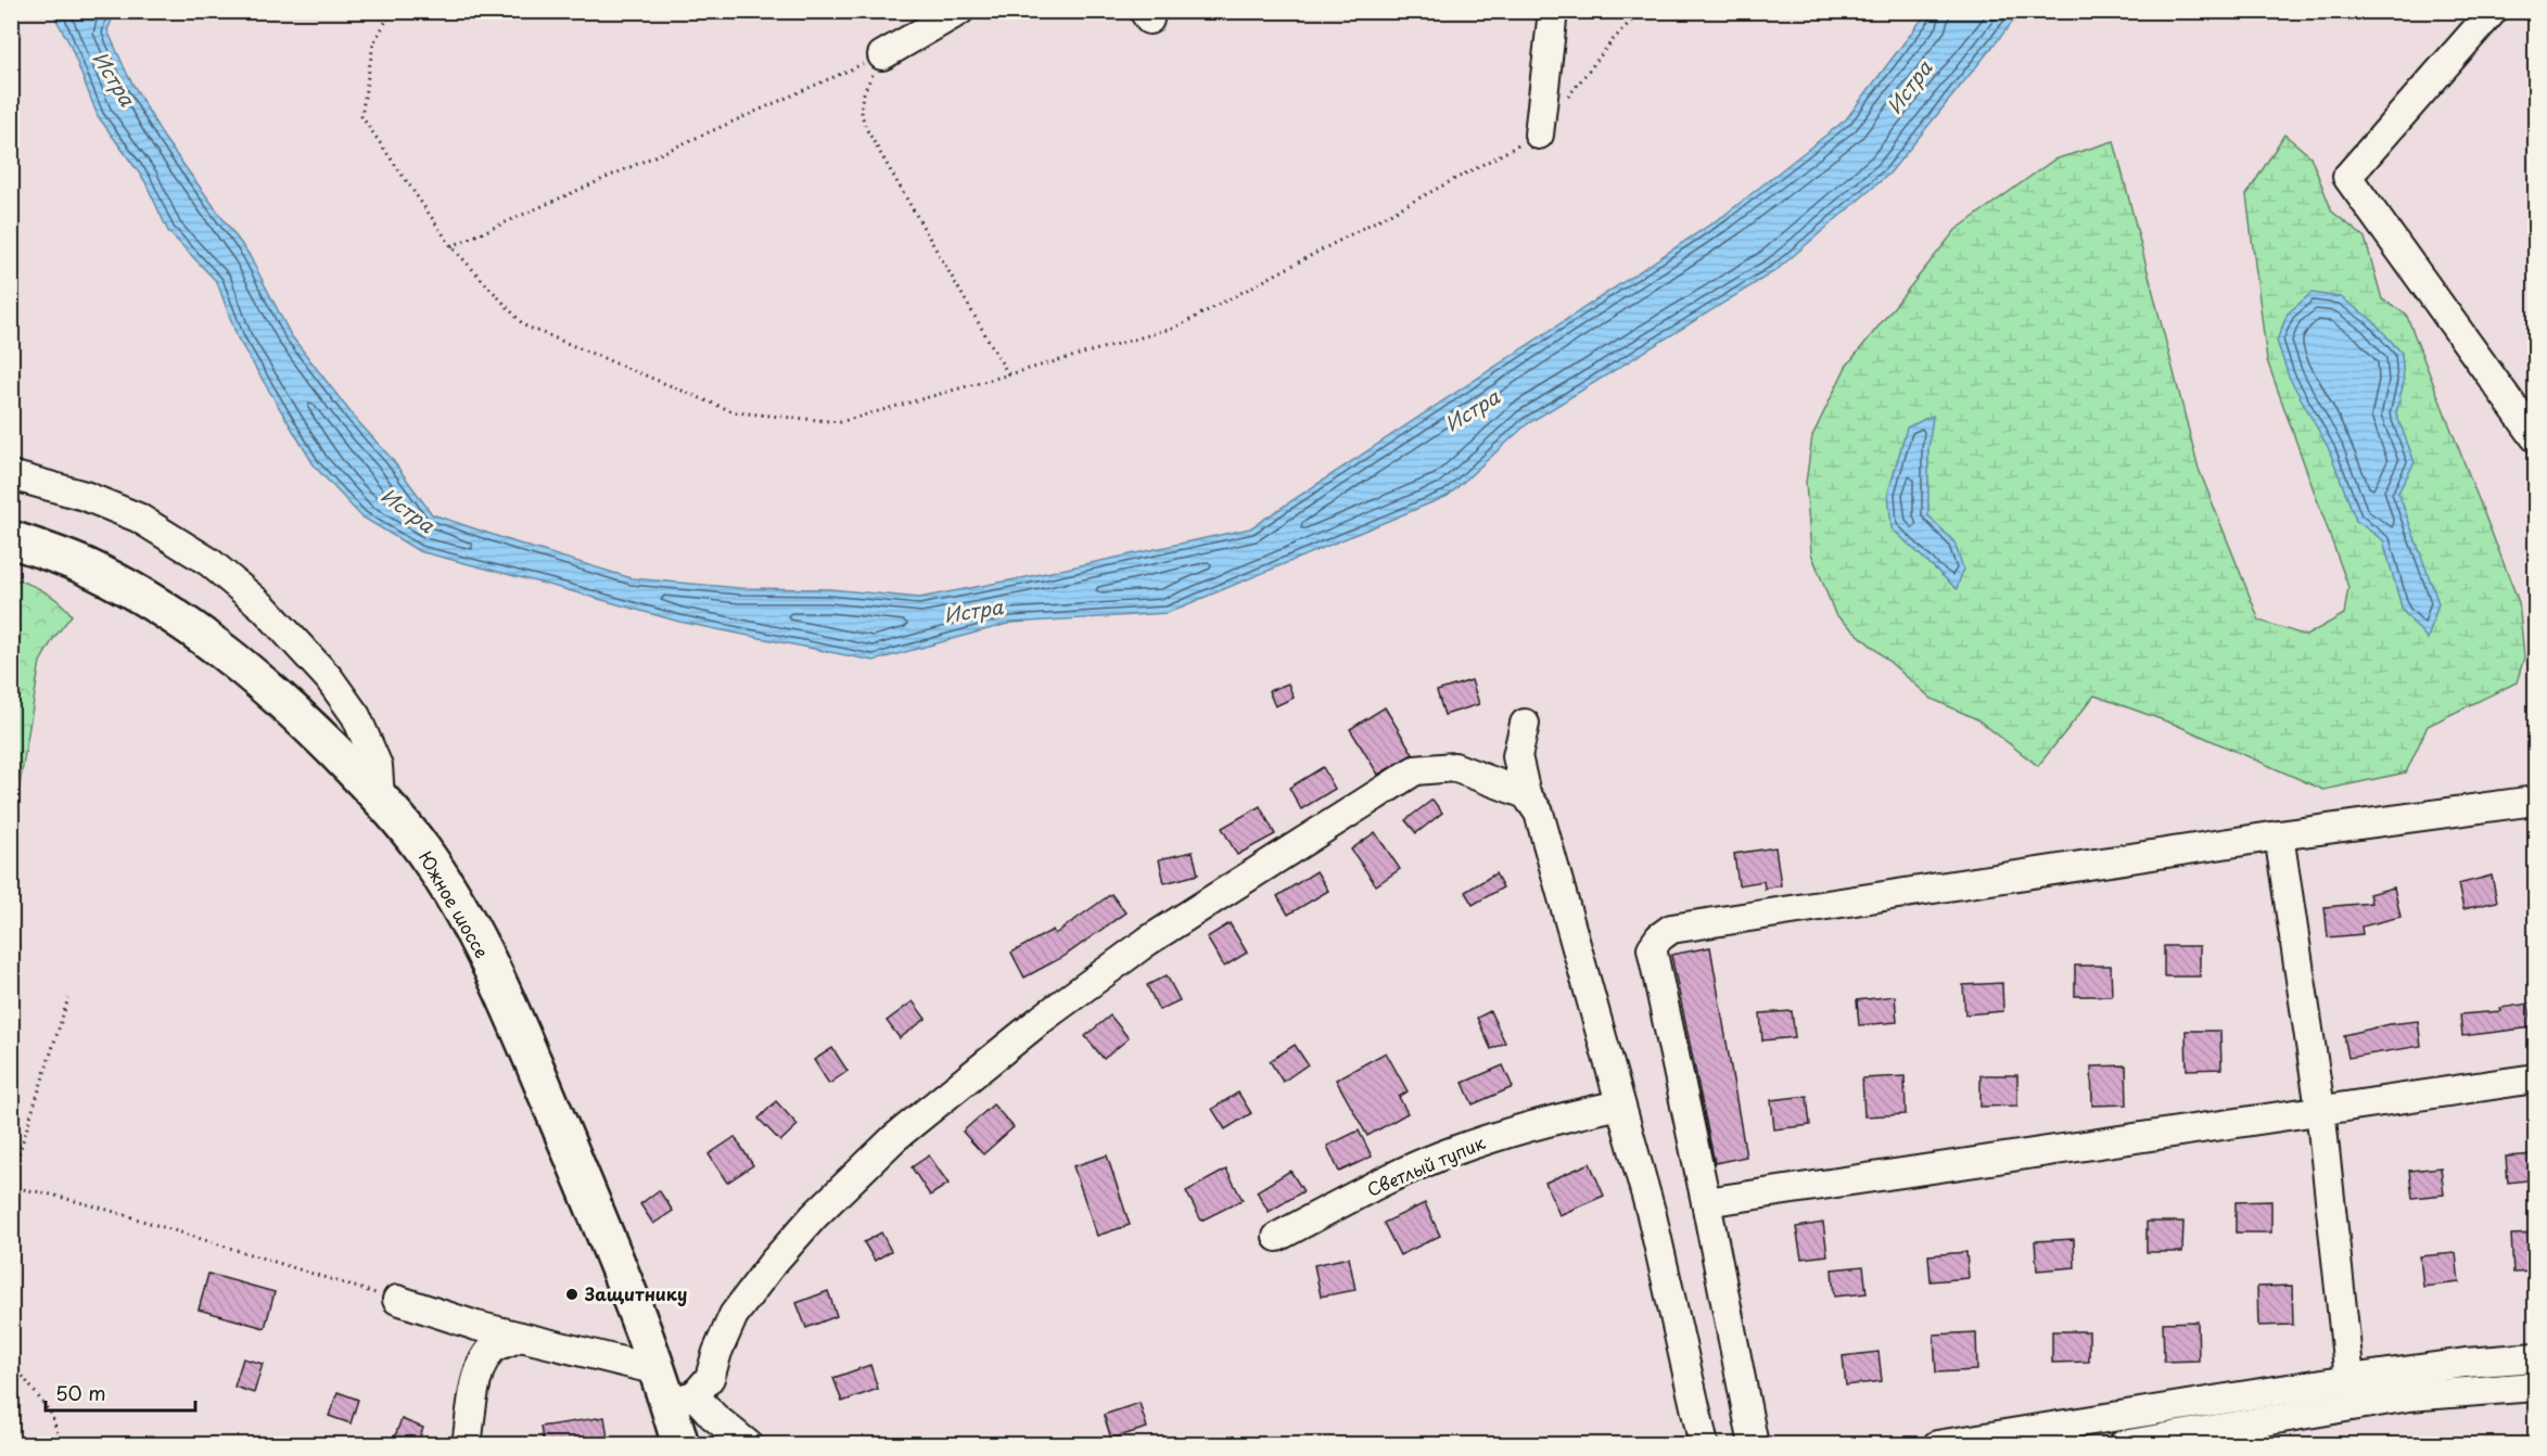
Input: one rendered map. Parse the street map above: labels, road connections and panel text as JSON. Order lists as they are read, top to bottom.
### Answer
{
  "streets": {
    "main road": ["Южное шоссе"],
    "street": ["Светлый тупик"]
  },
  "water": ["Истра"],
  "places": ["Защитнику"],
  "scale_bar": "50 m"
}
